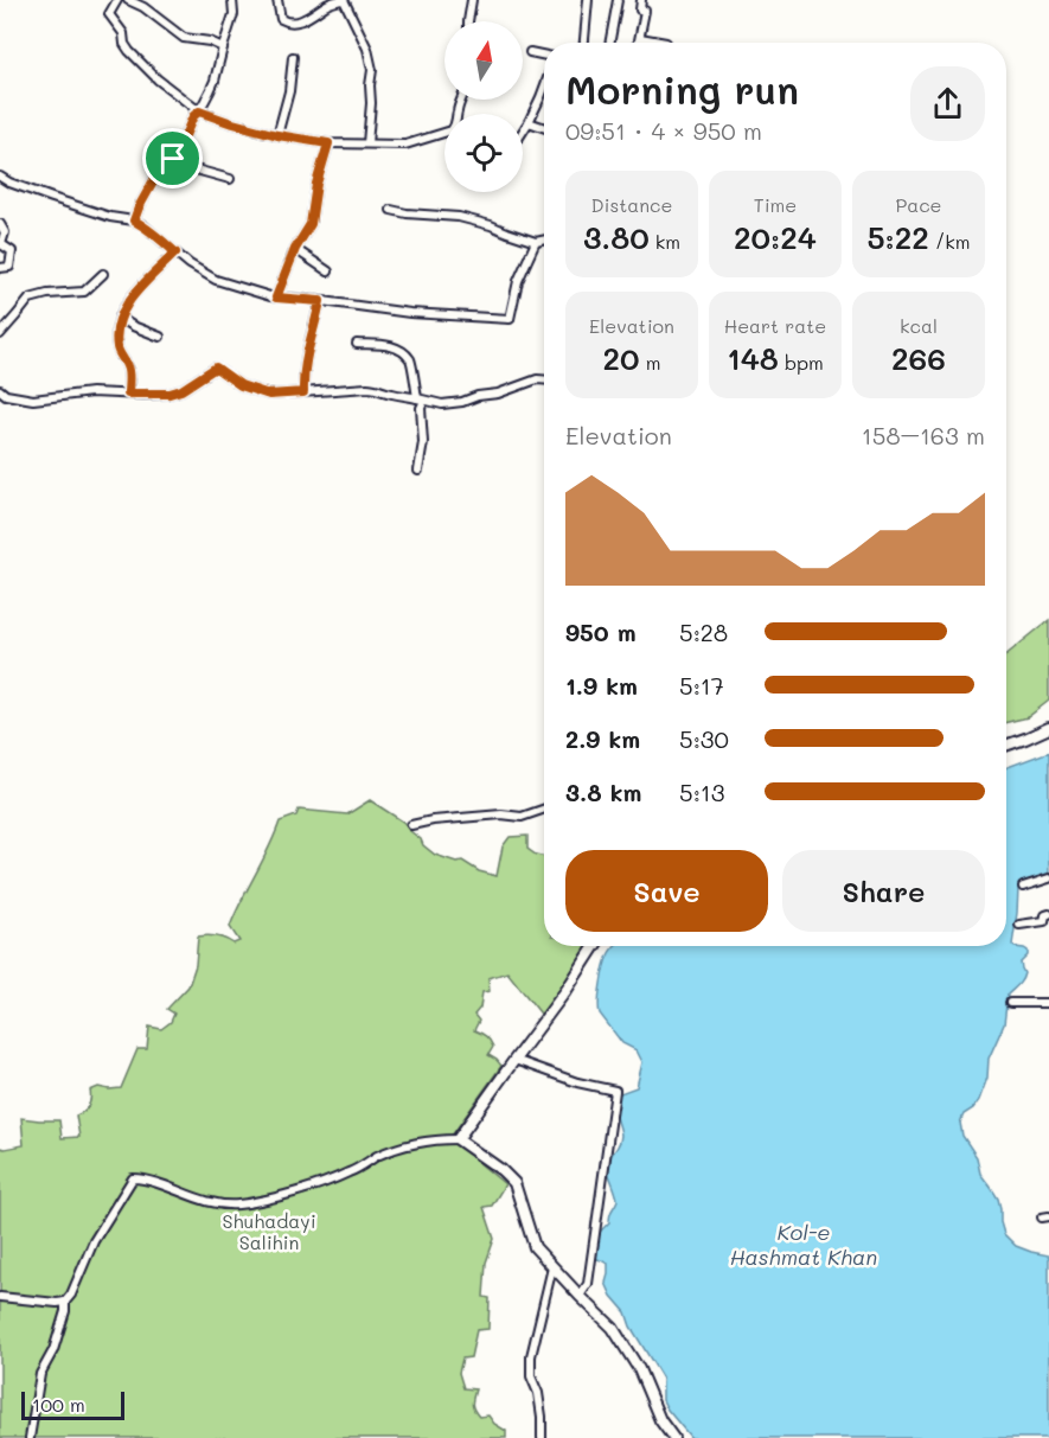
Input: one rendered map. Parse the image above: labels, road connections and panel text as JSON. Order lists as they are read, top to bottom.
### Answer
{
  "water": ["Kol-e Hashmat Khan"],
  "parks": ["Shuhadayi Salihin"],
  "scale_bar": "100 m",
  "north": "top",
  "page": {
    "heading": ["Morning run", "09:51 · 4 × 950 m"],
    "stats": [
      ["Distance", "3.80 km"],
      ["Time", "20:24"],
      ["Pace", "5:22 /km"],
      ["Elevation", "20 m"],
      ["Heart rate", "148 bpm"],
      ["kcal", "266"]
    ],
    "chart": ["Elevation", "158–163 m"],
    "list": [
      {
        "name": "950 m",
        "note": "5:28"
      },
      {
        "name": "1.9 km",
        "note": "5:17"
      },
      {
        "name": "2.9 km",
        "note": "5:30"
      },
      {
        "name": "3.8 km",
        "note": "5:13"
      }
    ],
    "buttons": ["Save", "Share"],
    "scale": "100 m"
  }
}
